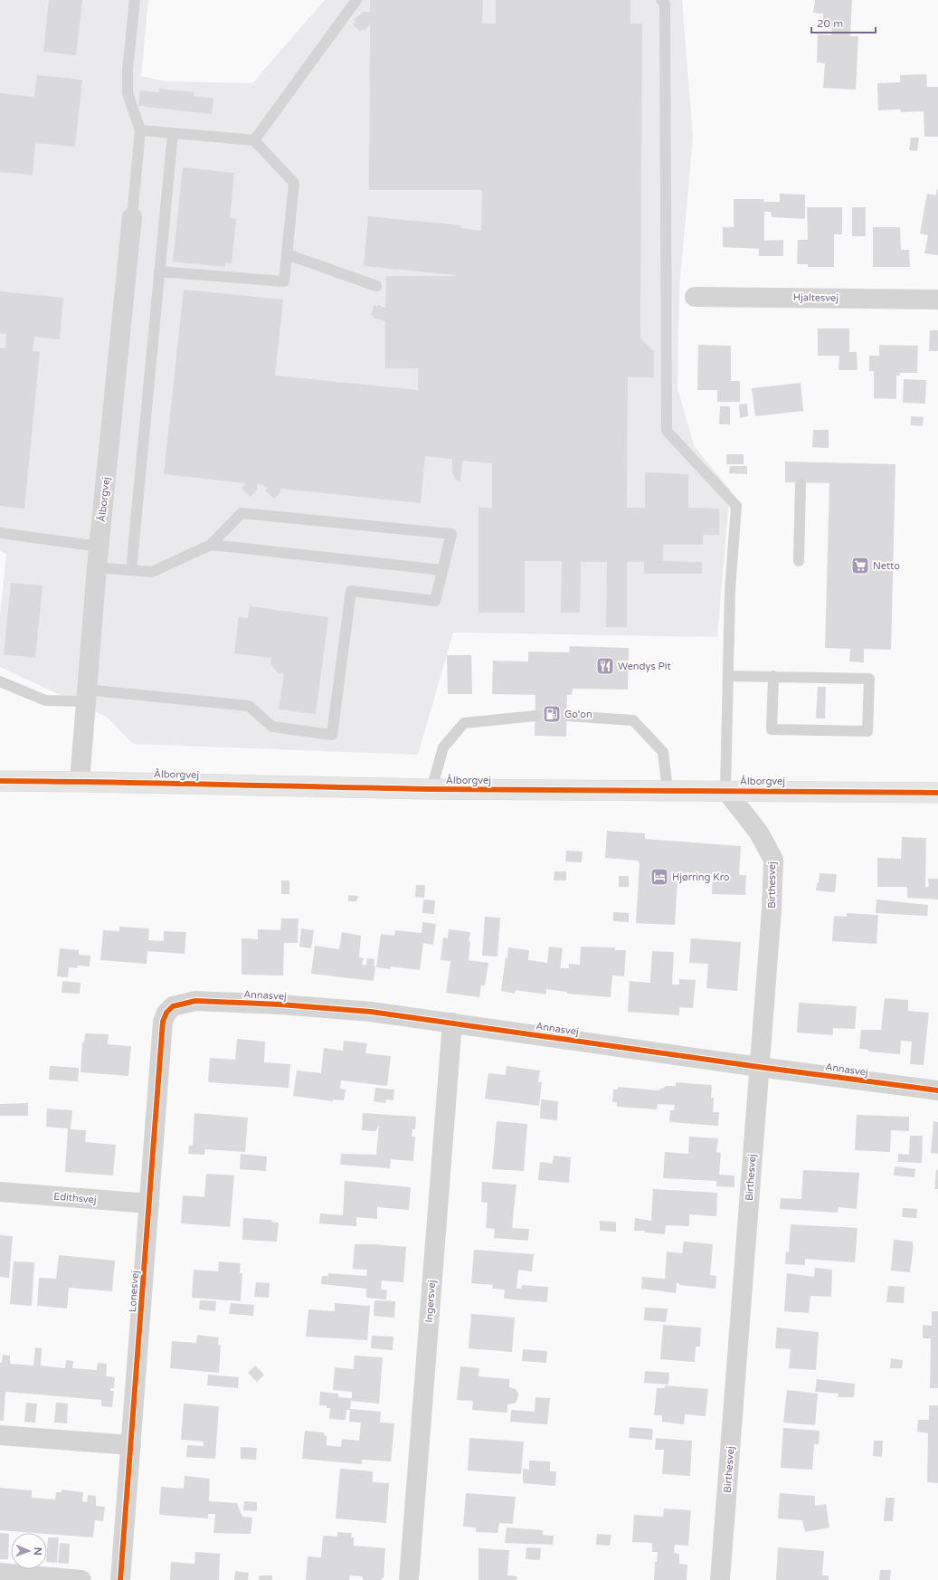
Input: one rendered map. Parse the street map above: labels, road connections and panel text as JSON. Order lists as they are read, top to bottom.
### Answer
{
  "streets": {
    "main road": ["Ålborgvej"],
    "street": [
      "Hjaltesvej",
      "Birthesvej",
      "Annasvej",
      "Edithsvej",
      "Lonesvej",
      "Ingersvej"
    ]
  },
  "crossings": [
    ["Ålborgvej", "Birthesvej"],
    ["Birthesvej", "Annasvej"],
    ["Annasvej", "Lonesvej"],
    ["Annasvej", "Ingersvej"],
    ["Edithsvej", "Lonesvej"]
  ],
  "places": {
    "supermarket": ["Netto"],
    "restaurant": ["Wendys Pit"],
    "fuel station": ["Go'on"],
    "hotel": ["Hjørring Kro"]
  },
  "scale_bar": "20 m",
  "north": "right"
}
